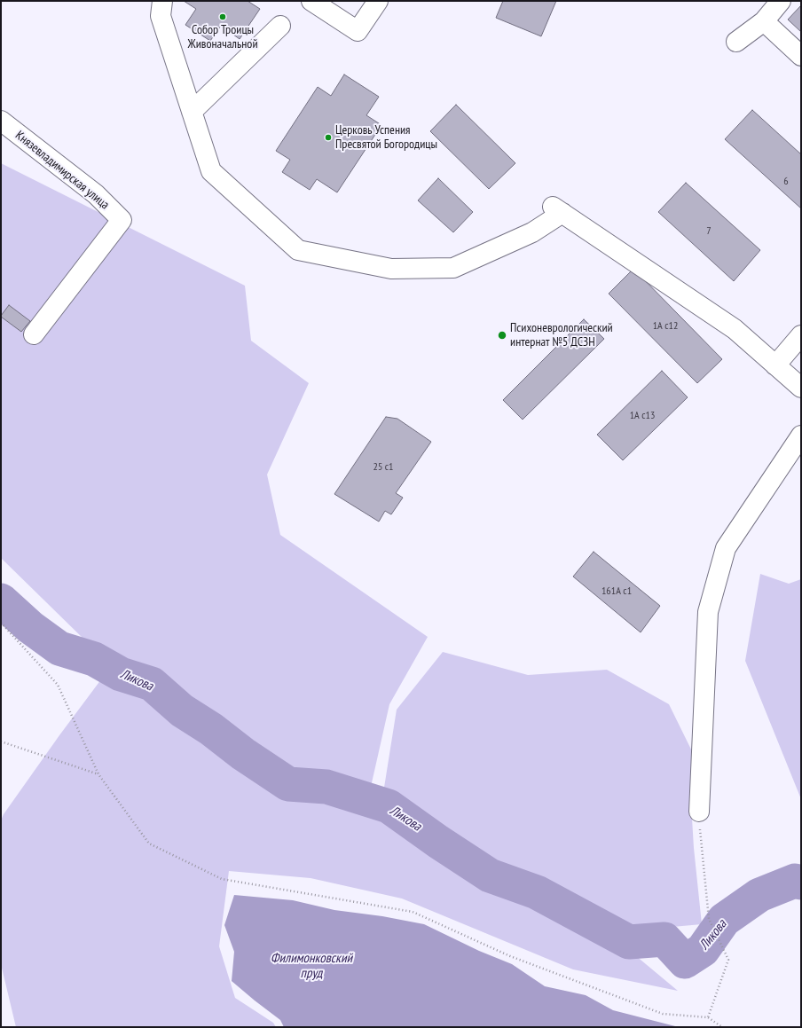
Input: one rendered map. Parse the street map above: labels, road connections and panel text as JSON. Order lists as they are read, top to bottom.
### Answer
{
  "streets": {
    "street": ["Князевладимирская улица"]
  },
  "water": ["Ликова", "Филимонковский пруд"],
  "places": ["Собор Троицы Живоначальной", "Церковь Успения Пресвятой Богородицы", "Психоневрологический интернат №5 ДСЗН"],
  "house_numbers": [
    "6",
    "7",
    "1А с12",
    "1А с13",
    "25 с1",
    "161А с1"
  ]
}
